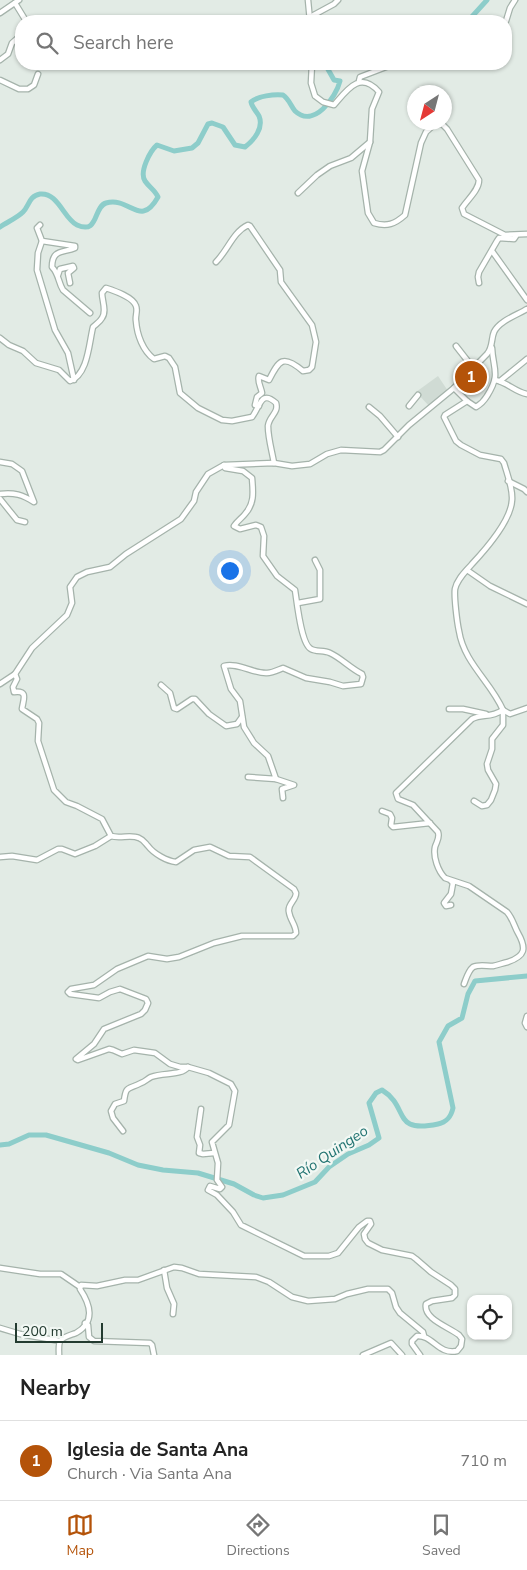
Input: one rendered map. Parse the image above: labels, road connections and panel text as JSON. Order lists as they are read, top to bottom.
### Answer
{
  "water": ["Río Quingeo"],
  "scale_bar": "200 m",
  "north": "bottom left",
  "page": {
    "search": "Search here",
    "pins": "1",
    "scale": "200 m",
    "heading": "Nearby",
    "list": [
      {
        "mark": "1",
        "name": "Iglesia de Santa Ana",
        "note": "Church · Via Santa Ana",
        "value": "710 m"
      }
    ],
    "nav": ["Map", "Directions", "Saved"]
  }
}
